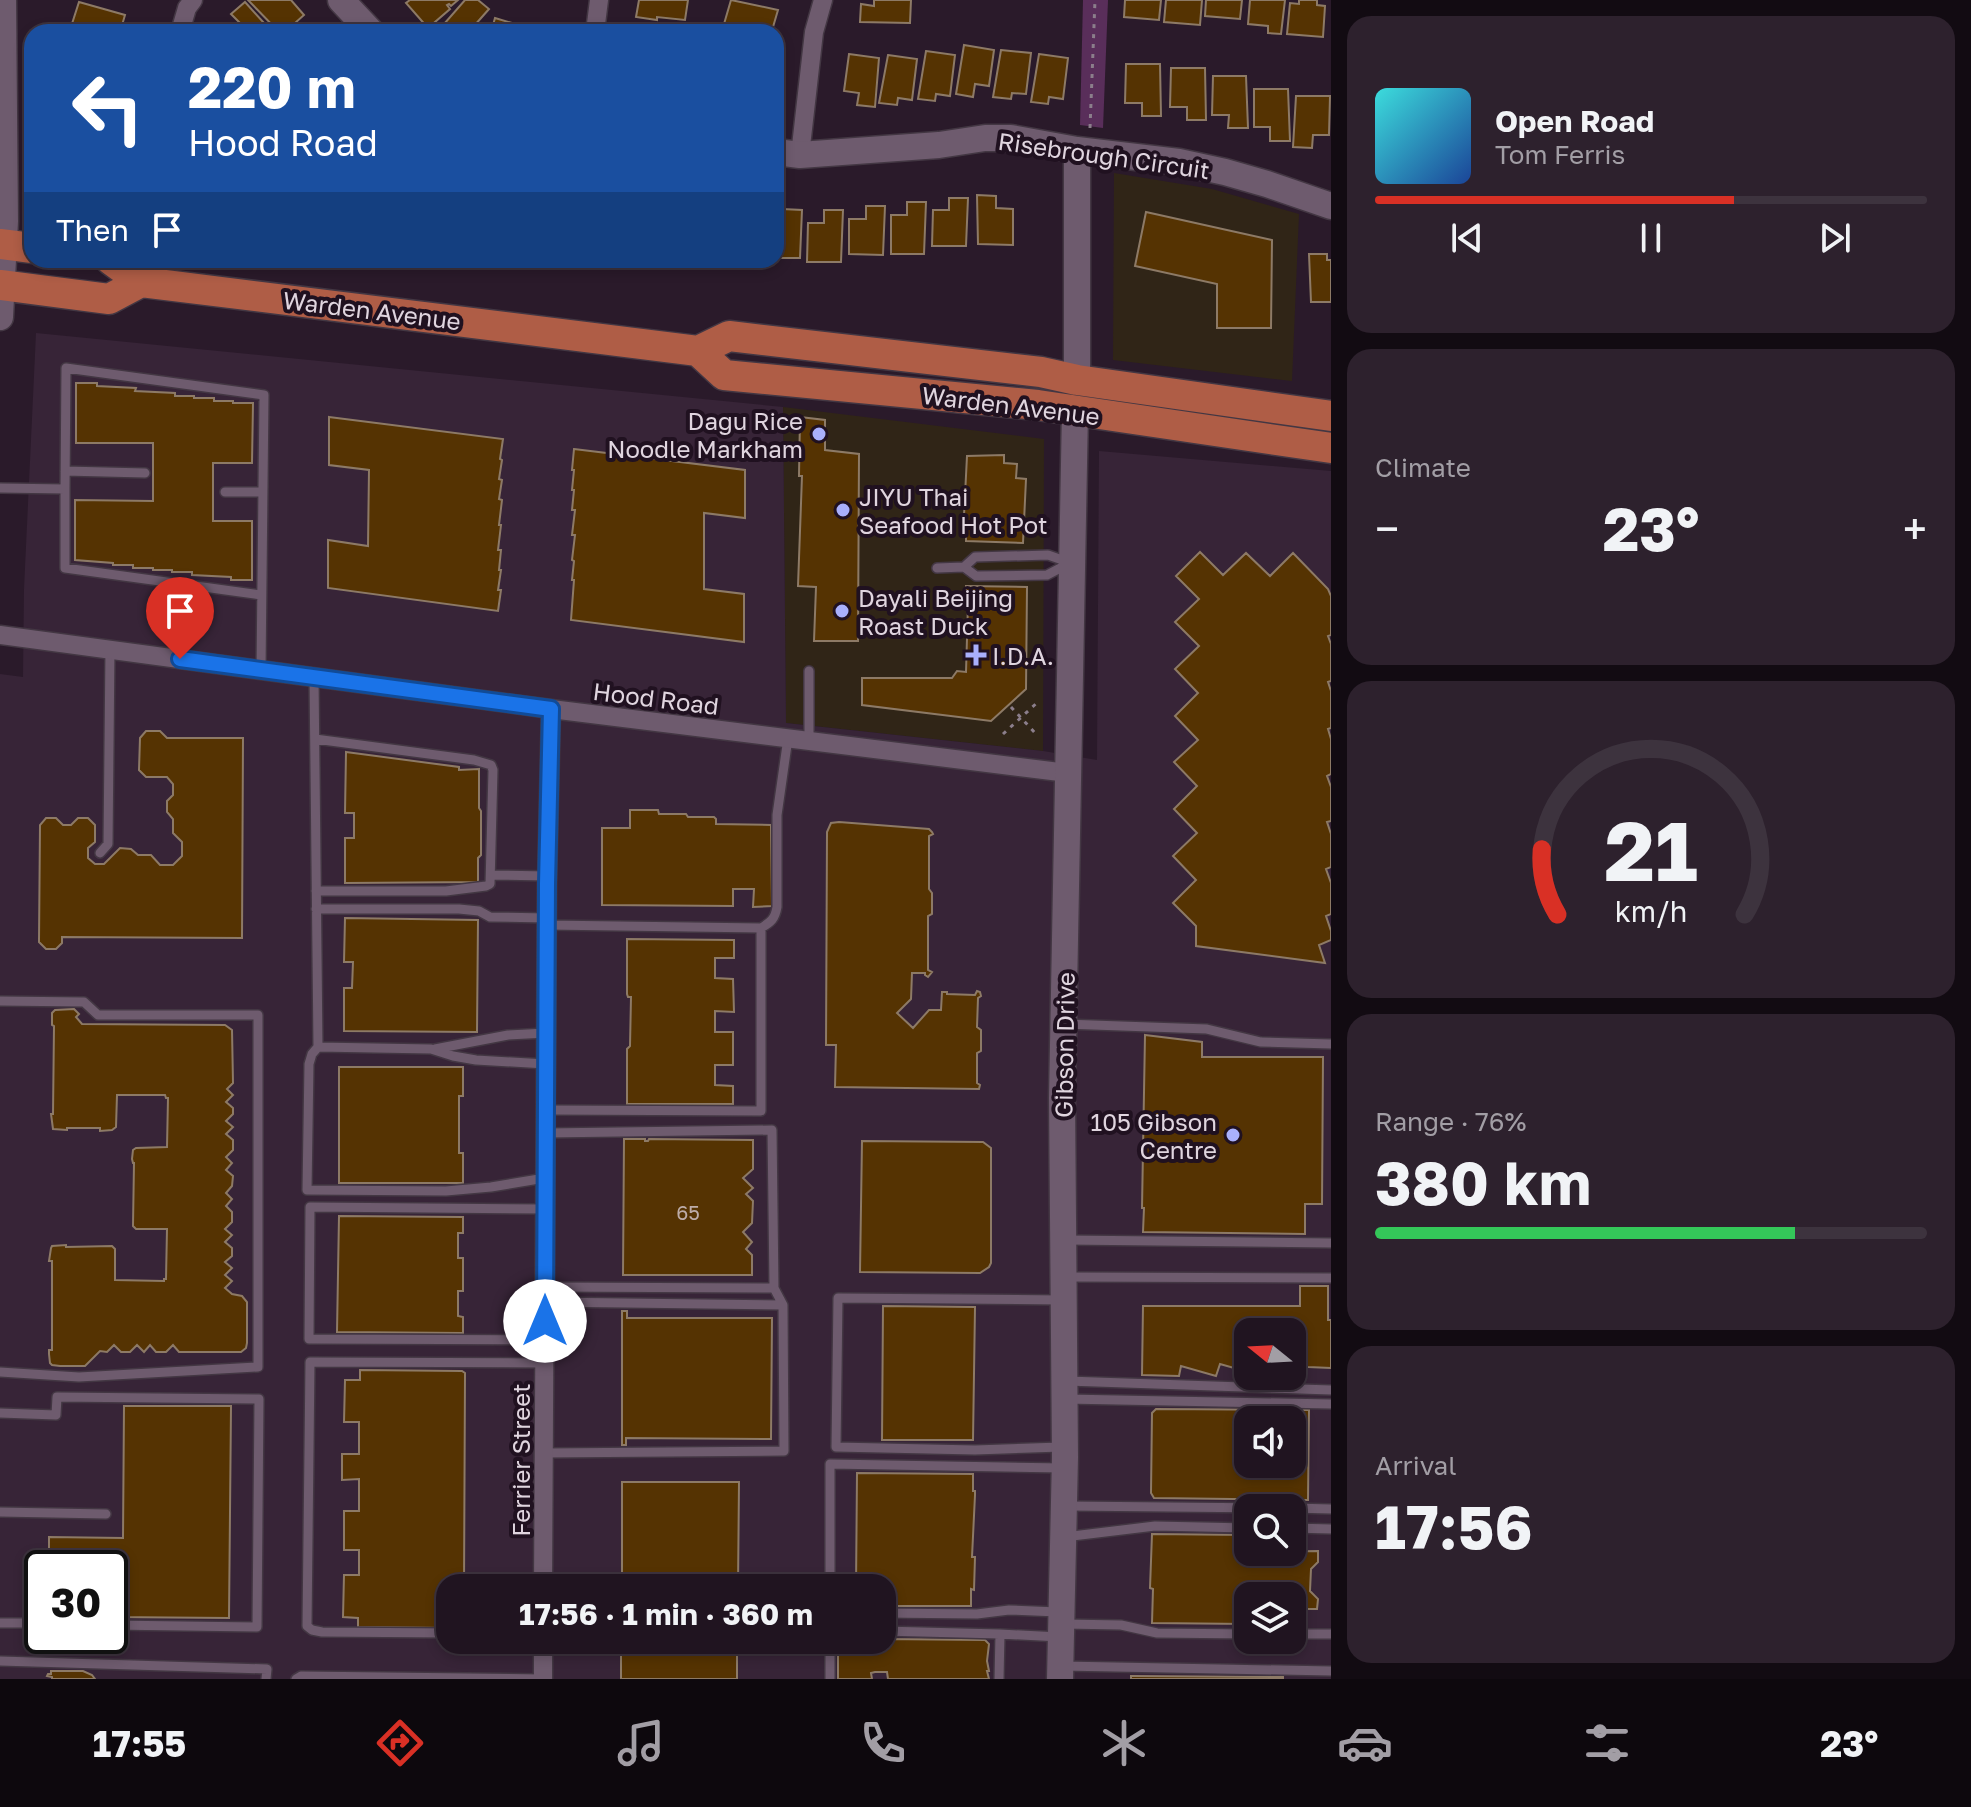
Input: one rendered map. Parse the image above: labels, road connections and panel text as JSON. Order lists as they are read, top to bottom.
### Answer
{
  "streets": {
    "main road": ["Risebrough Circuit", "Warden Avenue", "Gibson Drive"],
    "street": ["Hood Road", "Ferrier Street"]
  },
  "crossings": [
    ["Warden Avenue", "Gibson Drive"],
    ["Hood Road", "Gibson Drive"],
    ["Hood Road", "Ferrier Street"]
  ],
  "places": {
    "other": [
      "Dagu Rice Noodle Markham",
      "JIYU Thai Seafood Hot Pot",
      "Dayali Beijing Roast Duck",
      "105 Gibson Centre"
    ],
    "health": ["I.D.A."]
  },
  "house_numbers": ["65"],
  "north": "left",
  "page": {
    "turn": ["220 m", "Hood Road"],
    "song": ["Open Road", "Tom Ferris"],
    "then": "Then",
    "tile": [
      "Climate",
      ["Range · 76%", "380 km"],
      ["Arrival", "17:56"]
    ],
    "heat": ["−", "23°", "+"],
    "limit": "30",
    "trip": "17:56 · 1 min · 360 m",
    "tabs": ["17:55", "23°"],
    "gauge": ["21", "km/h"]
  }
}
